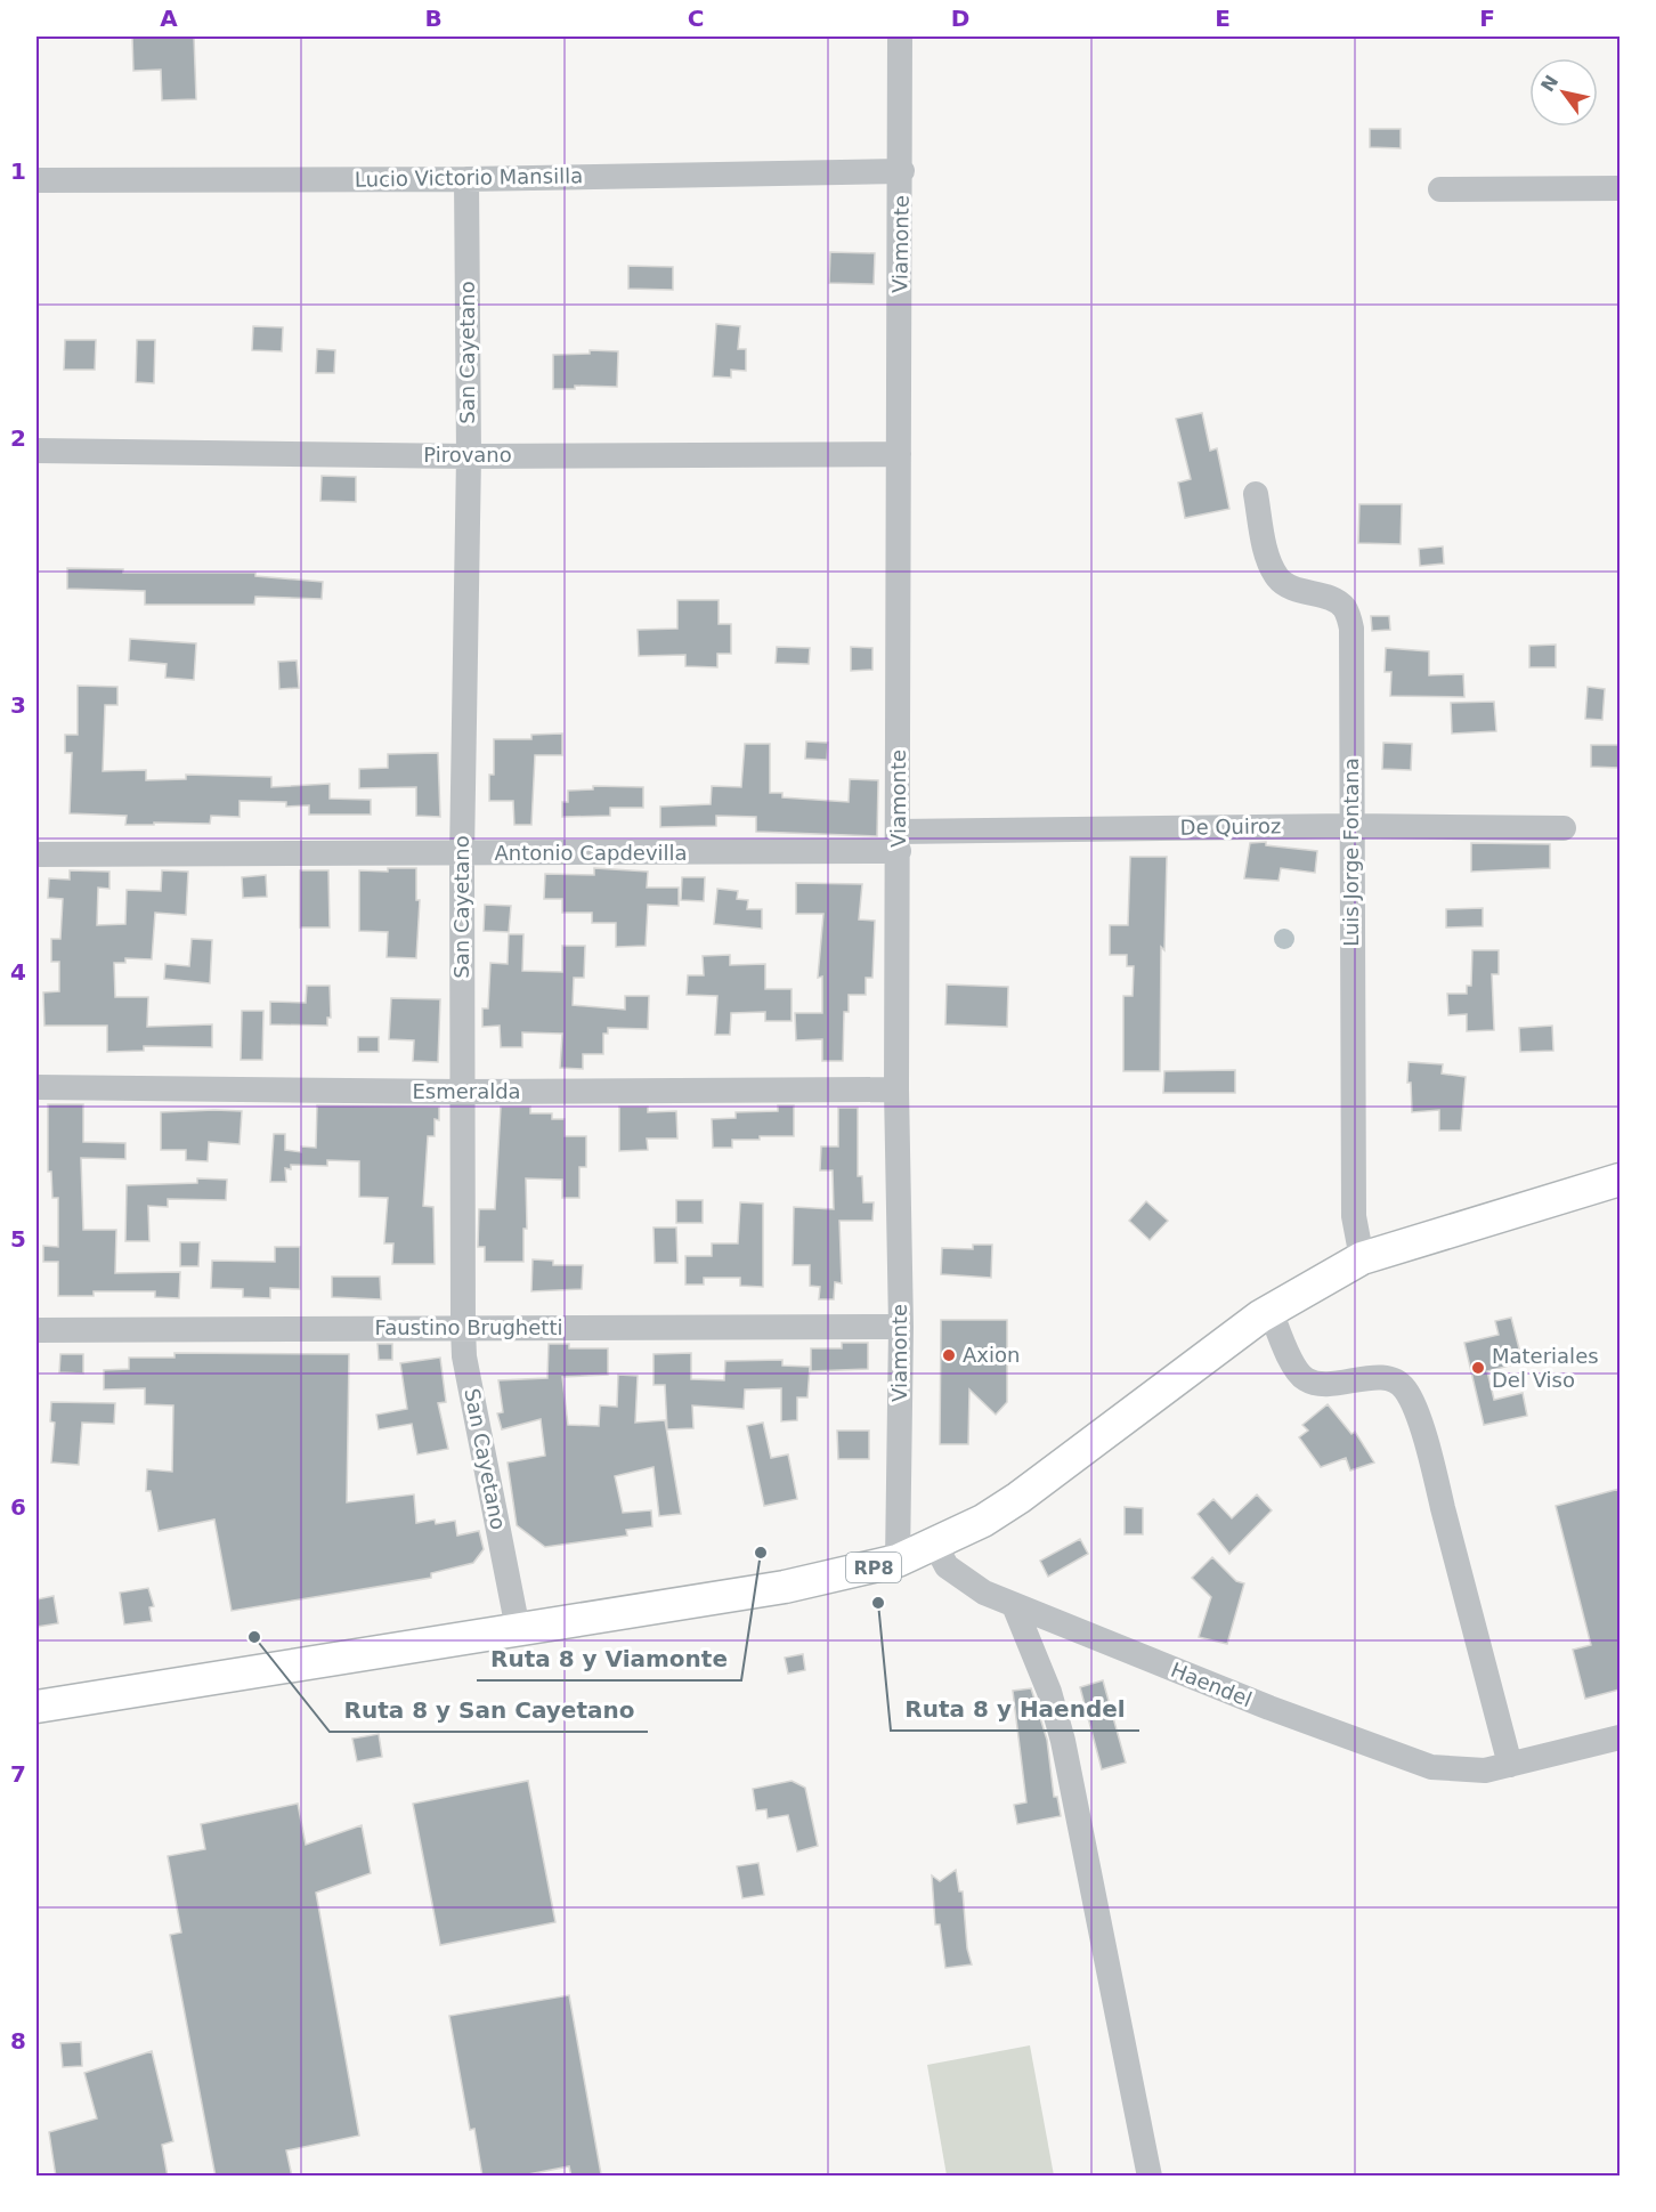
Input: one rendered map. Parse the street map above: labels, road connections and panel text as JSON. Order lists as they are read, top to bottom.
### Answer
{
  "streets": {
    "main road": ["RP8"],
    "street": [
      "Lucio Victorio Mansilla",
      "Viamonte",
      "San Cayetano",
      "Pirovano",
      "De Quiroz",
      "Luis Jorge Fontana",
      "Antonio Capdevilla",
      "Esmeralda",
      "Faustino Brughetti",
      "Haendel"
    ]
  },
  "crossings": [
    ["Lucio Victorio Mansilla", "Viamonte"],
    ["Lucio Victorio Mansilla", "San Cayetano"],
    ["Viamonte", "Pirovano"],
    ["Viamonte", "De Quiroz"],
    ["Viamonte", "Antonio Capdevilla"],
    ["Viamonte", "Esmeralda"],
    ["Viamonte", "Faustino Brughetti"],
    ["Viamonte", "RP8"],
    ["San Cayetano", "Pirovano"],
    ["San Cayetano", "Antonio Capdevilla"],
    ["San Cayetano", "Esmeralda"],
    ["San Cayetano", "Faustino Brughetti"],
    ["San Cayetano", "RP8"],
    ["De Quiroz", "Luis Jorge Fontana"],
    ["De Quiroz", "Antonio Capdevilla"],
    ["Luis Jorge Fontana", "RP8"],
    ["RP8", "Haendel"]
  ],
  "places": [
    "Axion",
    "Materiales Del Viso",
    "Ruta 8 y Viamonte",
    "Ruta 8 y Haendel",
    "Ruta 8 y San Cayetano"
  ],
  "north": "top left",
  "grid": {
    "columns": [
      "A",
      "B",
      "C",
      "D",
      "E",
      "F"
    ],
    "rows": [
      "1",
      "2",
      "3",
      "4",
      "5",
      "6",
      "7",
      "8"
    ]
  }
}
